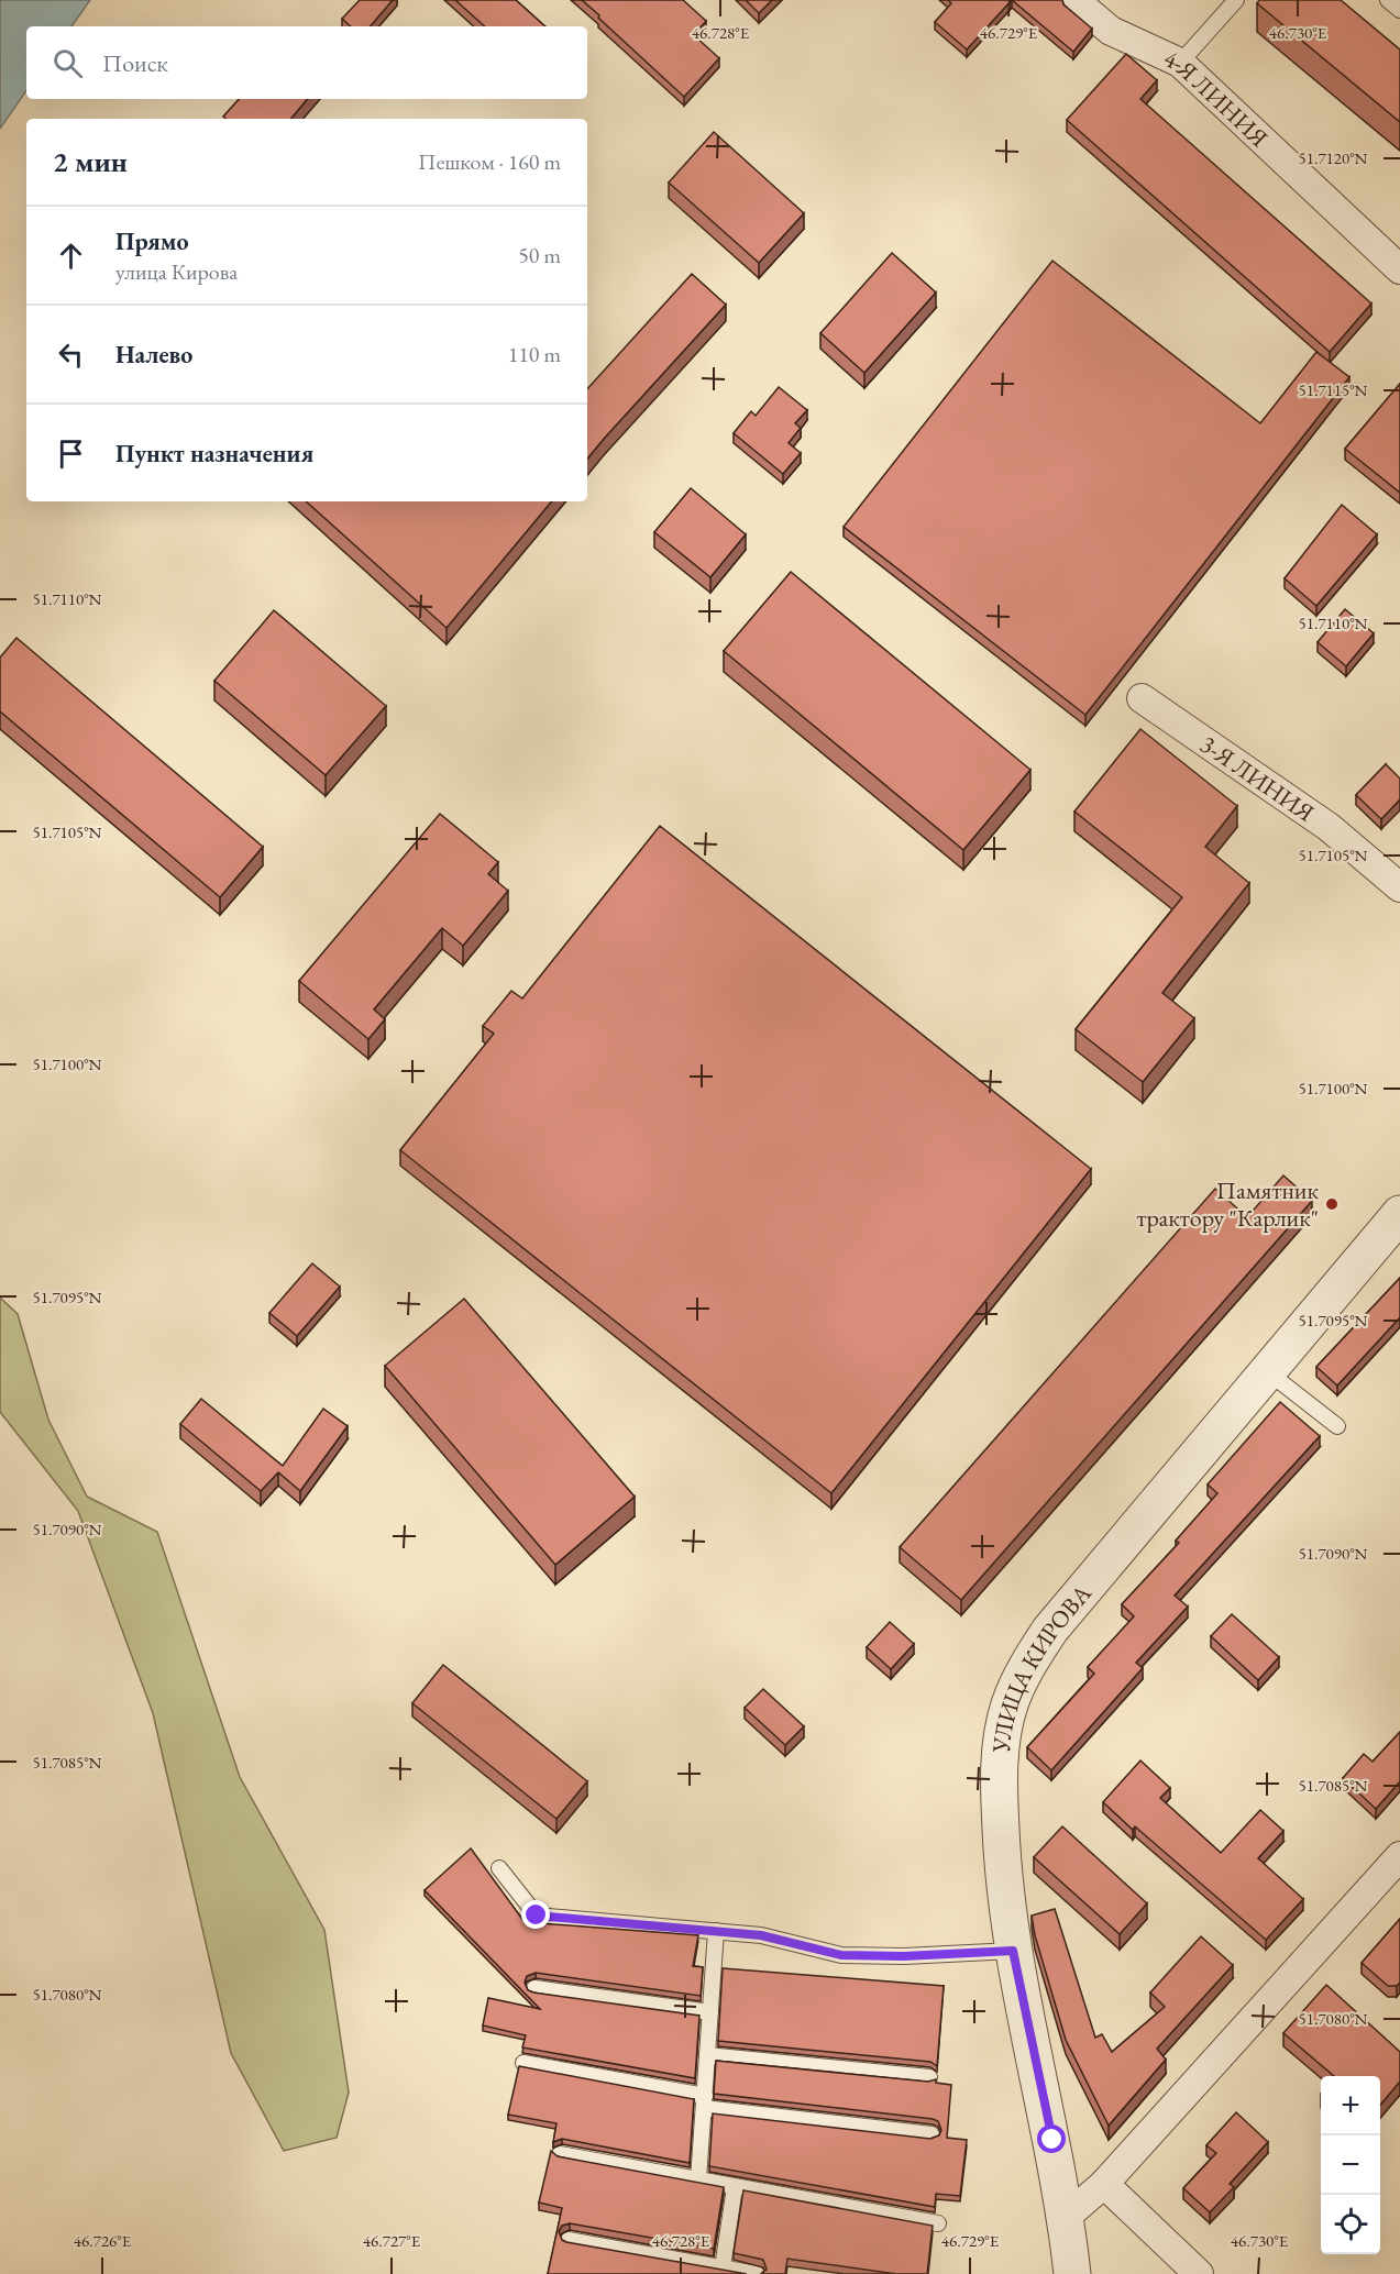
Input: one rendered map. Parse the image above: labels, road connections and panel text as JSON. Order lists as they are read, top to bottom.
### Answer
{
  "streets": {
    "street": ["4-Я ЛИНИЯ", "3-Я ЛИНИЯ", "УЛИЦА КИРОВА"]
  },
  "places": ["Памятник трактору \"Карлик\""],
  "page": {
    "search": "Поиск",
    "heading": ["2 мин", "Пешком · 160 m"],
    "list": [
      ["Прямо", "улица Кирова", "50 m"],
      ["Налево", "110 m"],
      "Пункт назначения"
    ],
    "map_buttons": ["+", "−"]
  },
  "coordinates": [
    "46.728°E",
    "46.729°E",
    "46.730°E",
    "51.7120°N",
    "51.7115°N",
    "51.7110°N",
    "51.7105°N",
    "51.7100°N",
    "51.7095°N",
    "51.7090°N",
    "51.7085°N",
    "51.7080°N",
    "46.726°E",
    "46.727°E"
  ]
}
